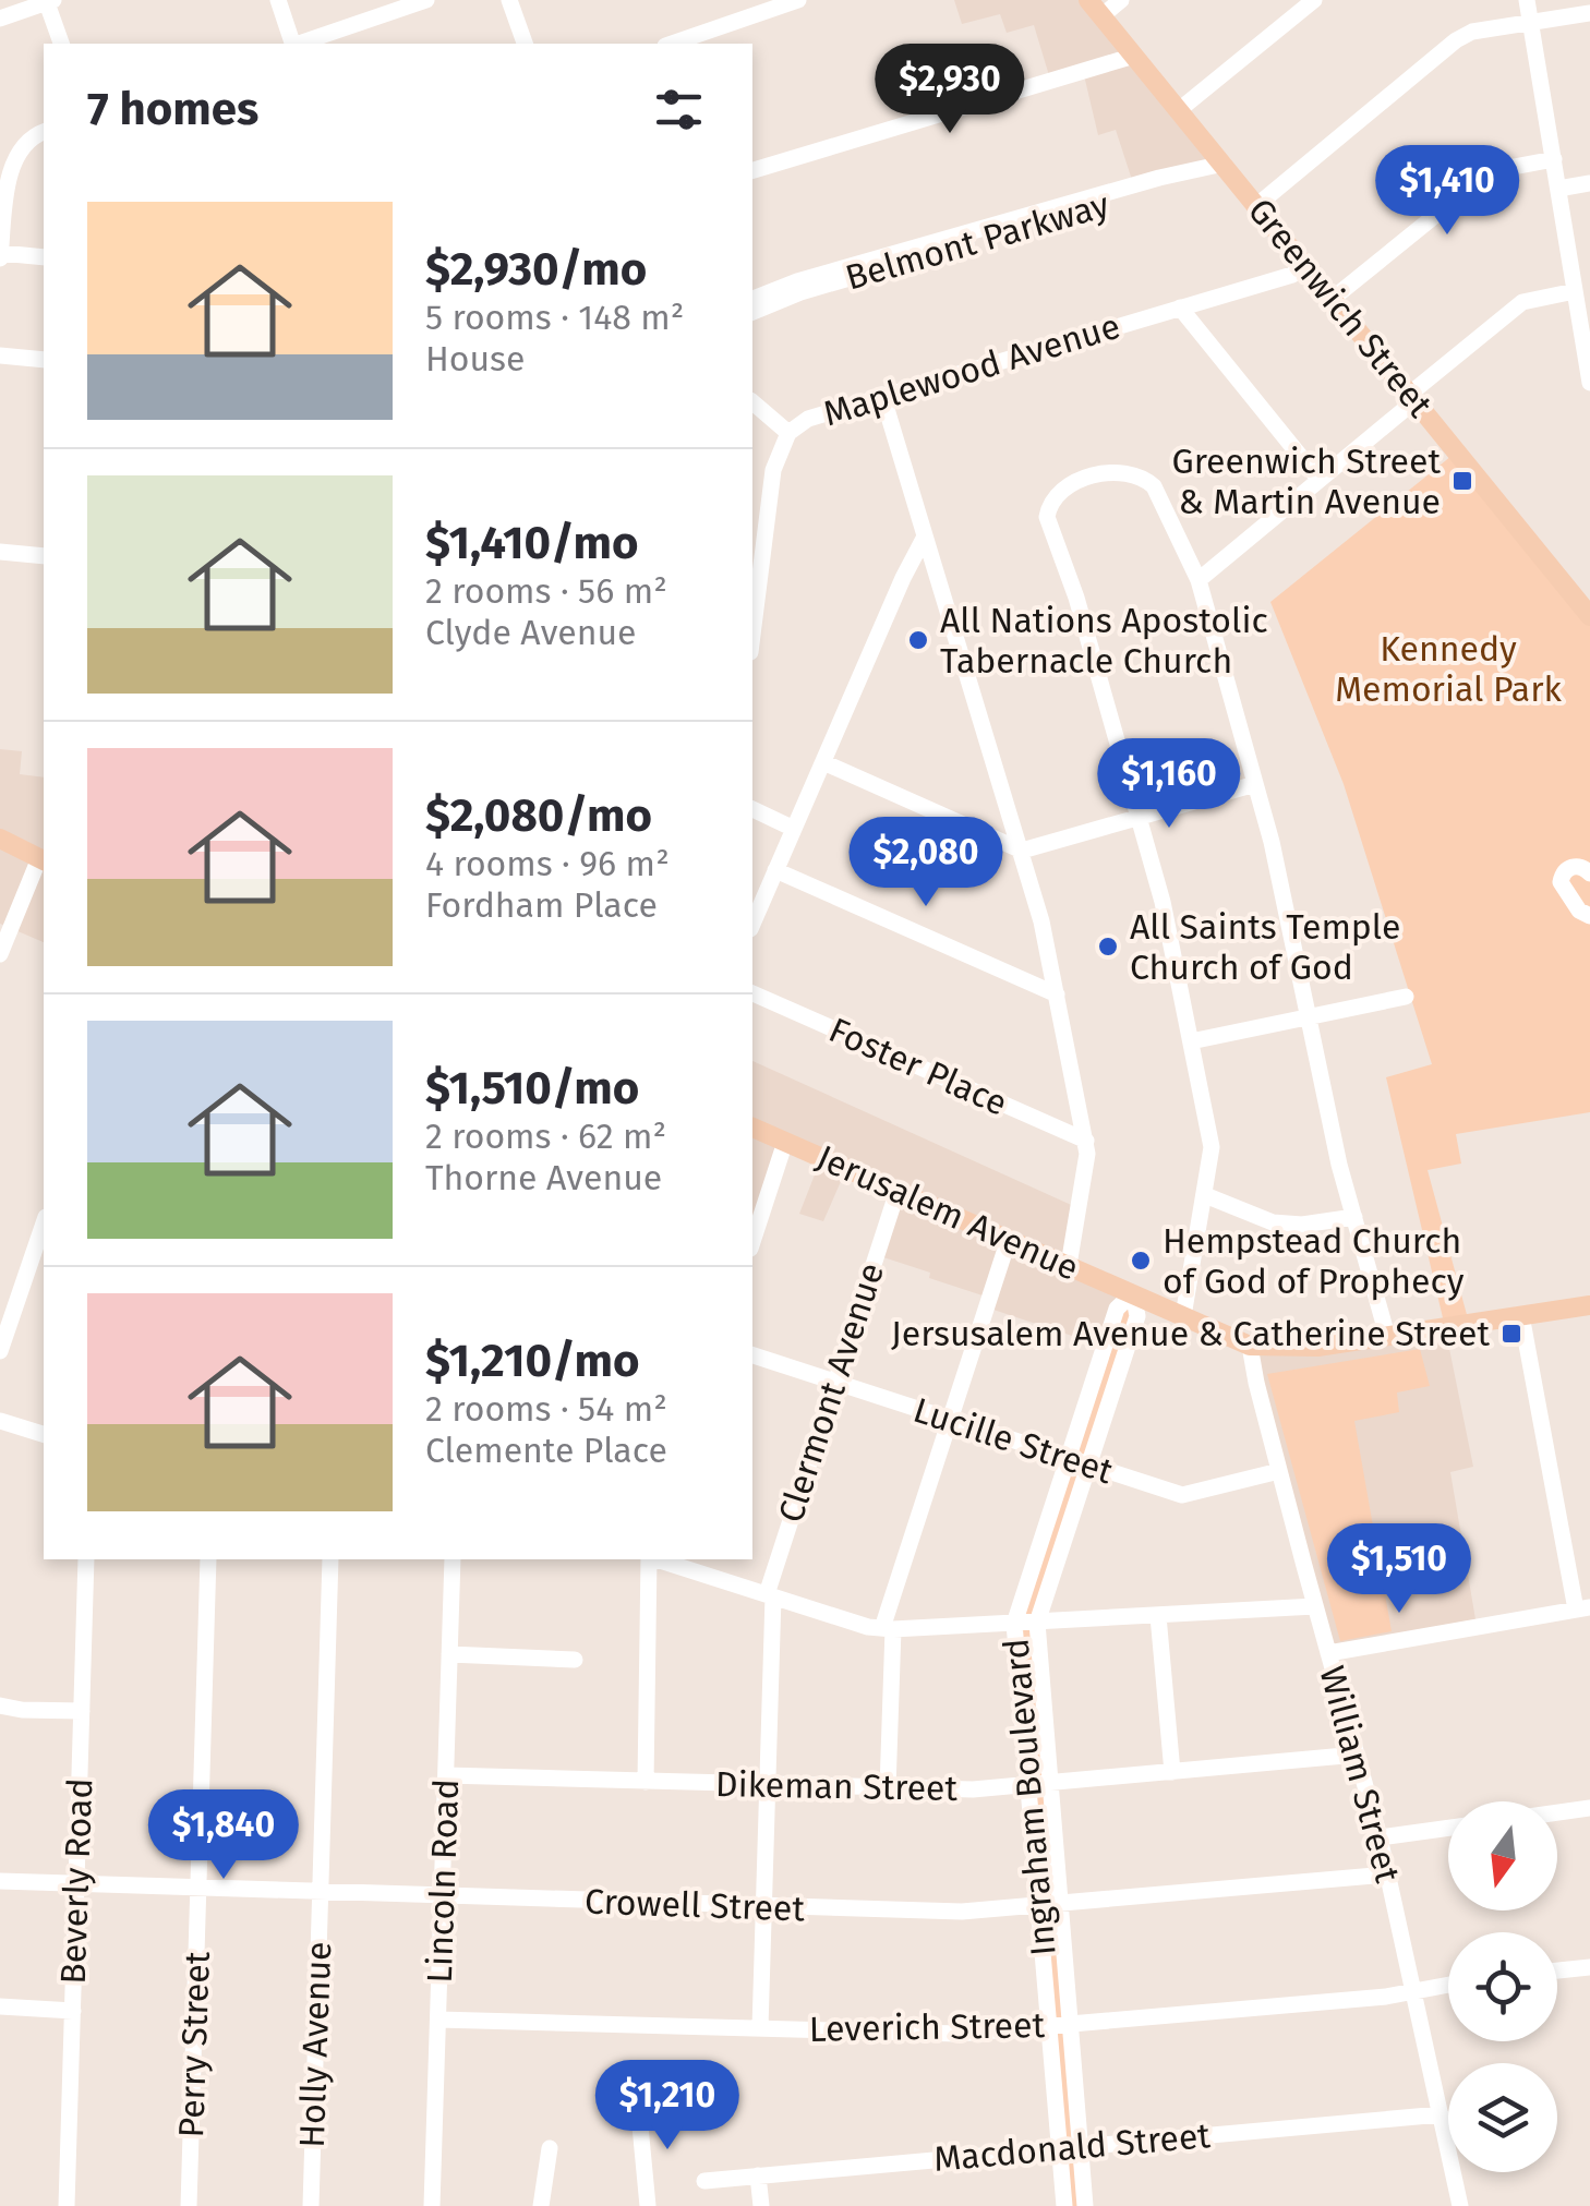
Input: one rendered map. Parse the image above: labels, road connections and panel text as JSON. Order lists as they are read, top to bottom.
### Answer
{
  "streets": {
    "main road": ["Greenwich Street", "Jerusalem Avenue"],
    "street": [
      "Belmont Parkway",
      "Maplewood Avenue",
      "Foster Place",
      "Clermont Avenue",
      "Lucille Street",
      "William Street",
      "Dikeman Street",
      "Ingraham Boulevard",
      "Beverly Road",
      "Lincoln Road",
      "Crowell Street",
      "Leverich Street",
      "Perry Street",
      "Holly Avenue",
      "Macdonald Street"
    ]
  },
  "crossings": [
    ["Belmont Parkway", "Greenwich Street"],
    ["Greenwich Street", "Maplewood Avenue"],
    ["Jerusalem Avenue", "Clermont Avenue"],
    ["Jerusalem Avenue", "William Street"],
    ["Jerusalem Avenue", "Ingraham Boulevard"],
    ["Clermont Avenue", "Lucille Street"],
    ["Clermont Avenue", "Dikeman Street"],
    ["Clermont Avenue", "Crowell Street"],
    ["Clermont Avenue", "Leverich Street"],
    ["Lucille Street", "William Street"],
    ["Lucille Street", "Ingraham Boulevard"],
    ["William Street", "Dikeman Street"],
    ["William Street", "Crowell Street"],
    ["William Street", "Leverich Street"],
    ["William Street", "Macdonald Street"],
    ["Dikeman Street", "Ingraham Boulevard"],
    ["Dikeman Street", "Lincoln Road"],
    ["Ingraham Boulevard", "Crowell Street"],
    ["Ingraham Boulevard", "Leverich Street"],
    ["Ingraham Boulevard", "Macdonald Street"],
    ["Beverly Road", "Crowell Street"],
    ["Lincoln Road", "Crowell Street"],
    ["Lincoln Road", "Leverich Street"],
    ["Crowell Street", "Perry Street"],
    ["Crowell Street", "Holly Avenue"]
  ],
  "parks": ["Kennedy Memorial Park"],
  "places": {
    "transit": ["Greenwich Street & Martin Avenue", "Jersusalem Avenue & Catherine Street"],
    "other": ["All Nations Apostolic Tabernacle Church", "All Saints Temple Church of God", "Hempstead Church of God of Prophecy"]
  },
  "north": "bottom",
  "page": {
    "price": [
      "$2,930",
      "$1,410",
      "$1,160",
      "$2,080",
      "$1,510",
      "$1,840",
      "$1,210"
    ],
    "heading": "7 homes",
    "list": [
      {
        "name": "$2,930/mo",
        "note": "5 rooms · 148 m² · House"
      },
      {
        "name": "$1,410/mo",
        "note": "2 rooms · 56 m² · Clyde Avenue"
      },
      {
        "name": "$2,080/mo",
        "note": "4 rooms · 96 m² · Fordham Place"
      },
      {
        "name": "$1,510/mo",
        "note": "2 rooms · 62 m² · Thorne Avenue"
      },
      {
        "name": "$1,210/mo",
        "note": "2 rooms · 54 m² · Clemente Place"
      }
    ]
  }
}
